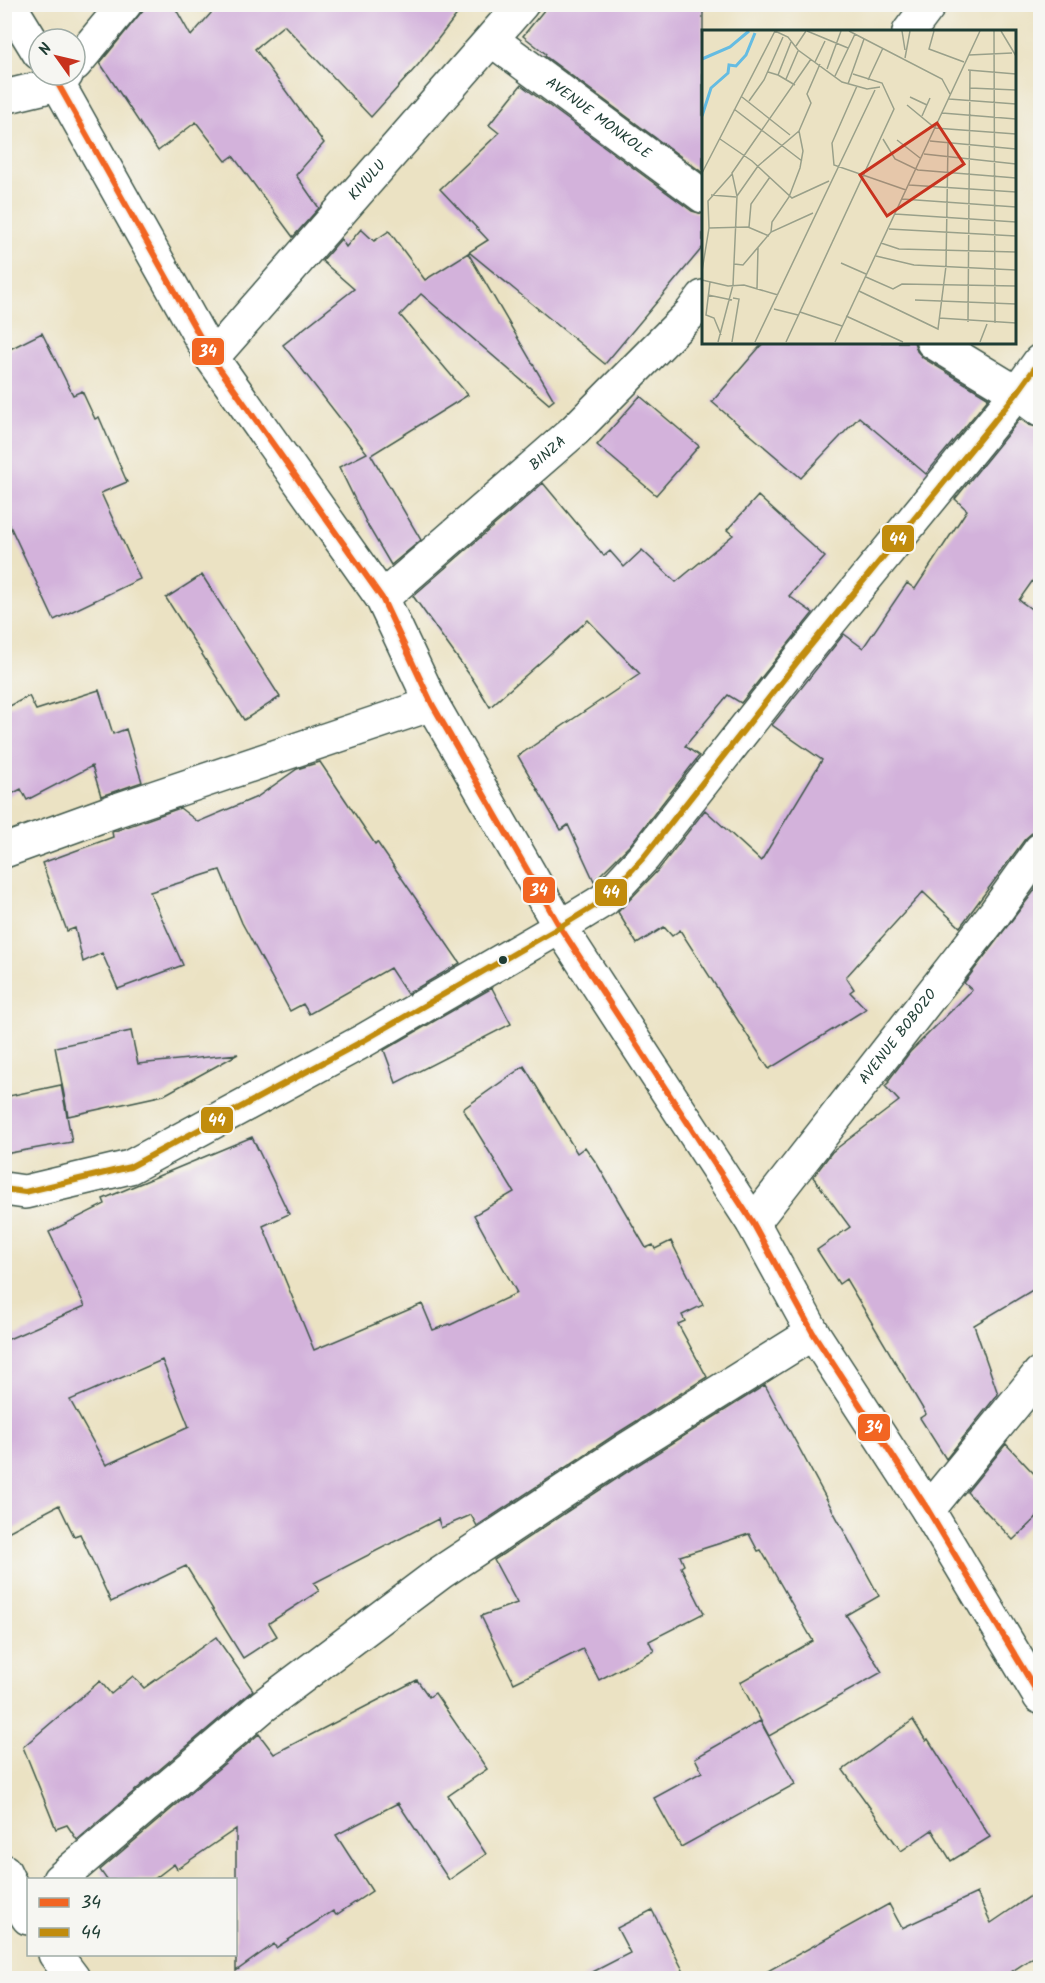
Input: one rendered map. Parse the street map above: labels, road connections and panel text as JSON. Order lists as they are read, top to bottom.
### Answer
{
  "streets": {
    "main road": [
      "AVENUE MONKOLE",
      "KIVULU",
      "BINZA",
      "AVENUE BOBOZO"
    ]
  },
  "crossings": [
    ["AVENUE MONKOLE", "KIVULU"]
  ],
  "lines": ["transit line 34", "transit line 44"],
  "legend": ["34", "44"],
  "north": "top left"
}
